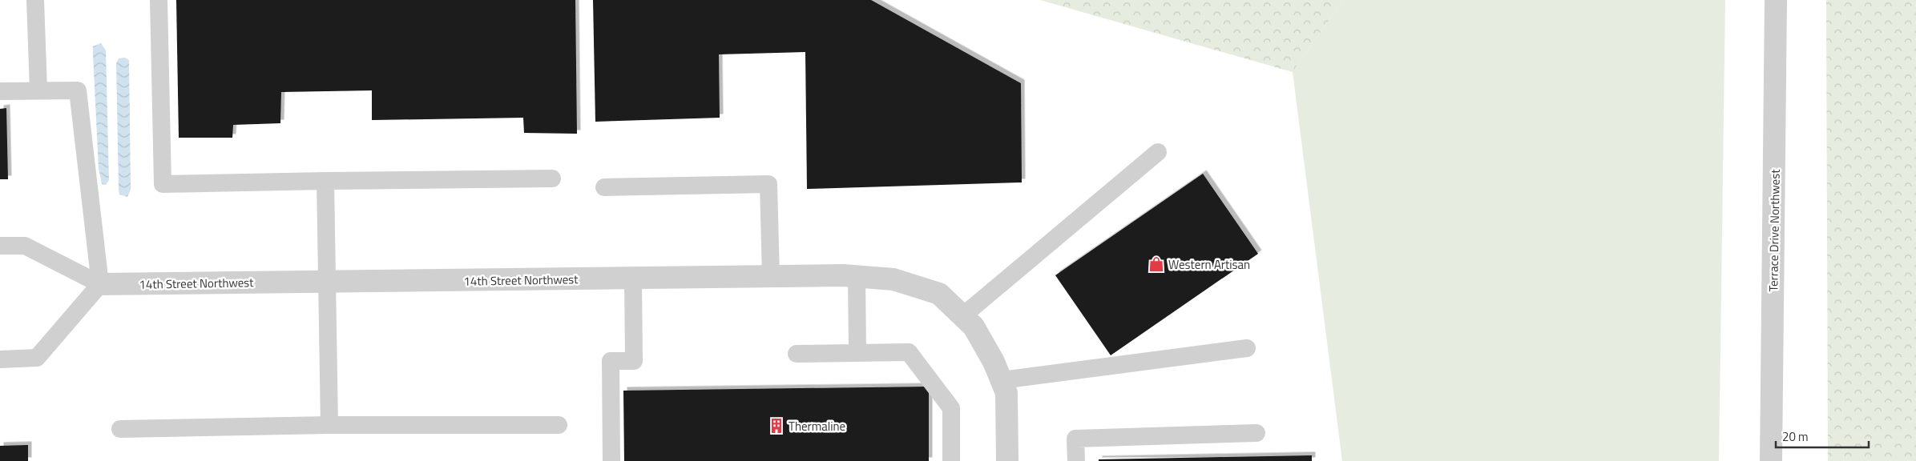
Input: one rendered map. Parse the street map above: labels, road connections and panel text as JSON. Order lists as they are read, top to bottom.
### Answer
{
  "streets": {
    "street": ["Terrace Drive Northwest", "14th Street Northwest"]
  },
  "places": {
    "shop": ["Western Artisan"],
    "building": ["Thermaline"]
  },
  "scale_bar": "20 m"
}
